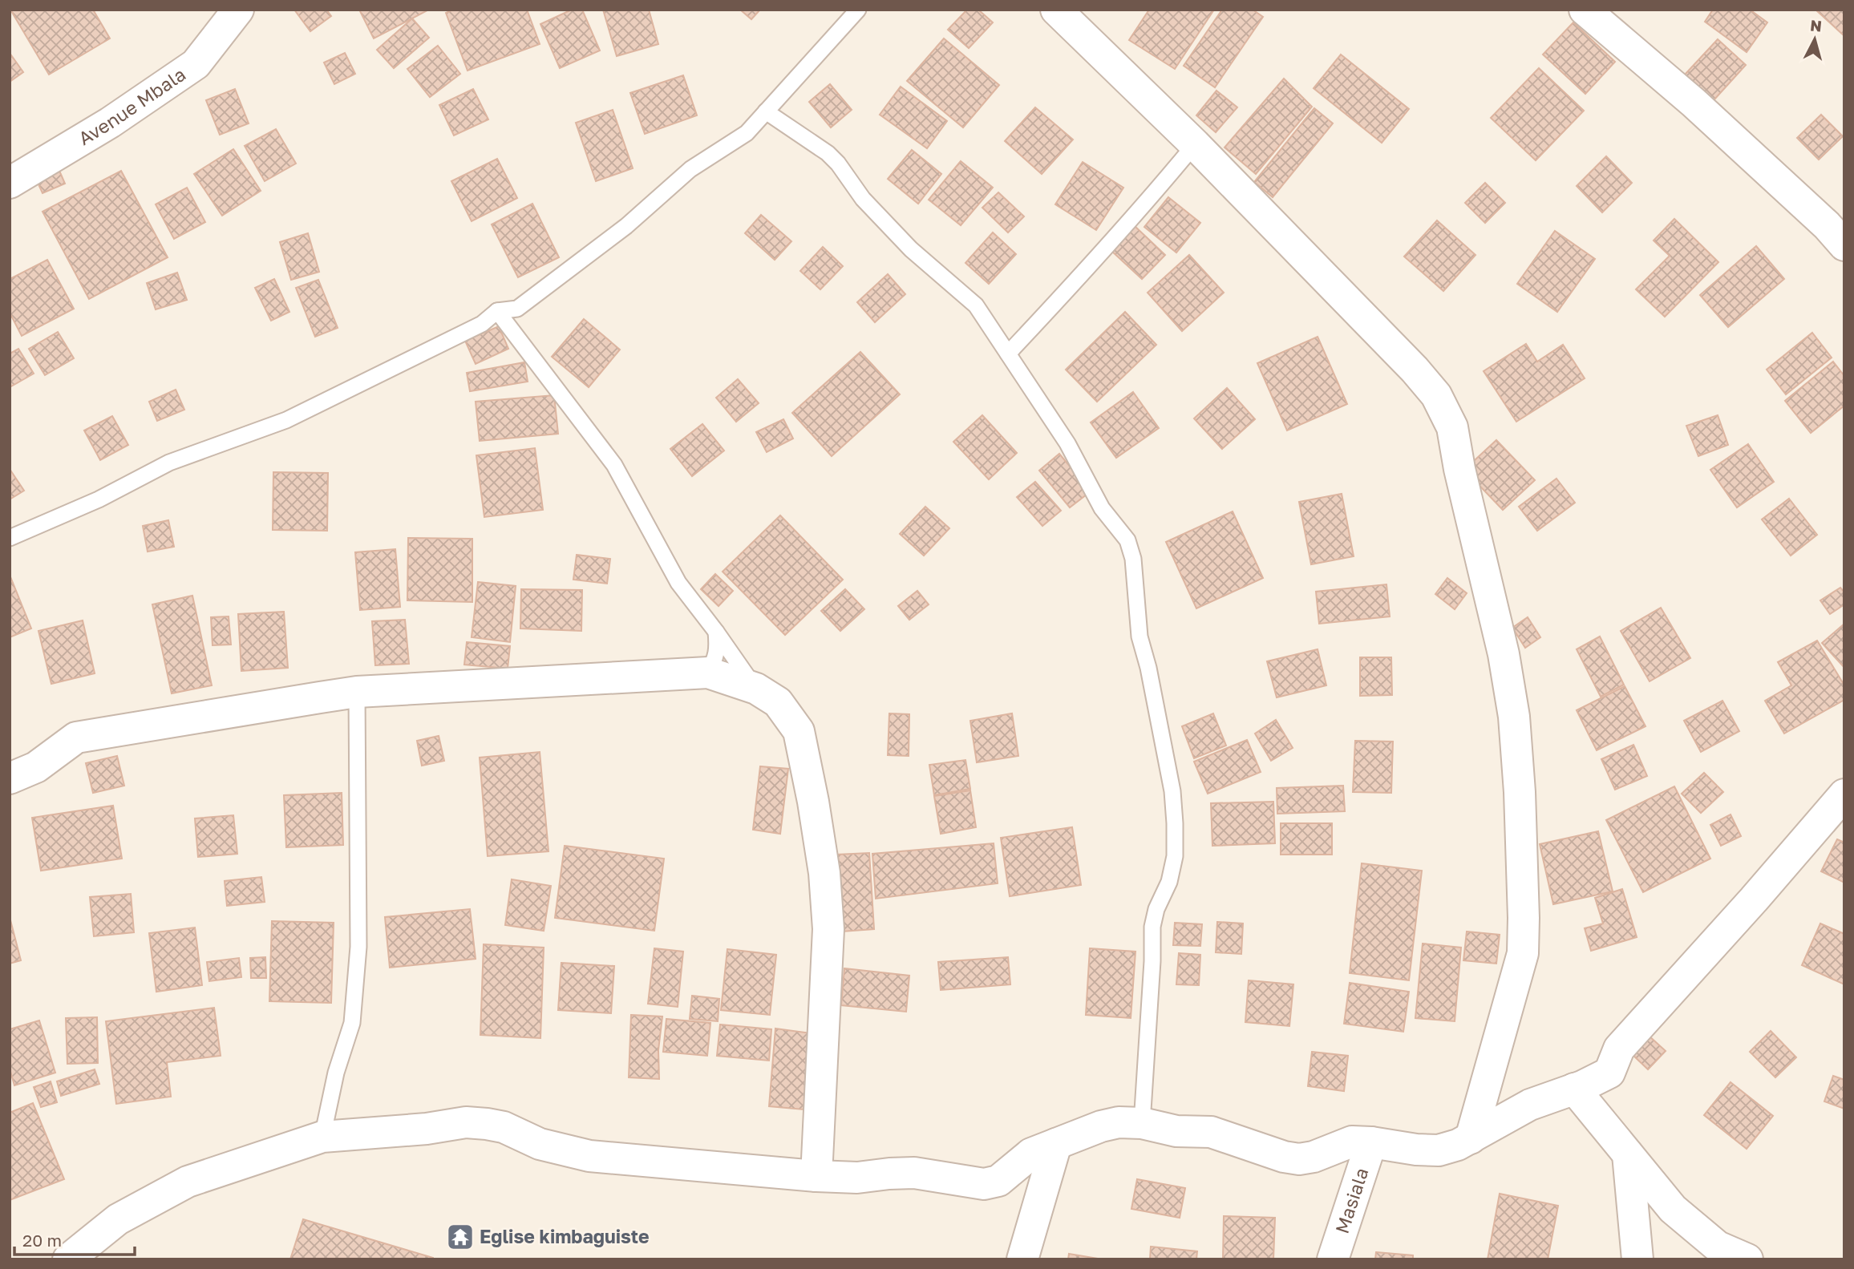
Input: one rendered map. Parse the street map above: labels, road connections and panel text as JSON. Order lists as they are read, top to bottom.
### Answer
{
  "streets": {
    "street": ["Avenue Mbala", "Masiala"]
  },
  "places": {
    "temple": ["Eglise kimbaguiste"]
  },
  "scale_bar": "20 m",
  "north": "top"
}
